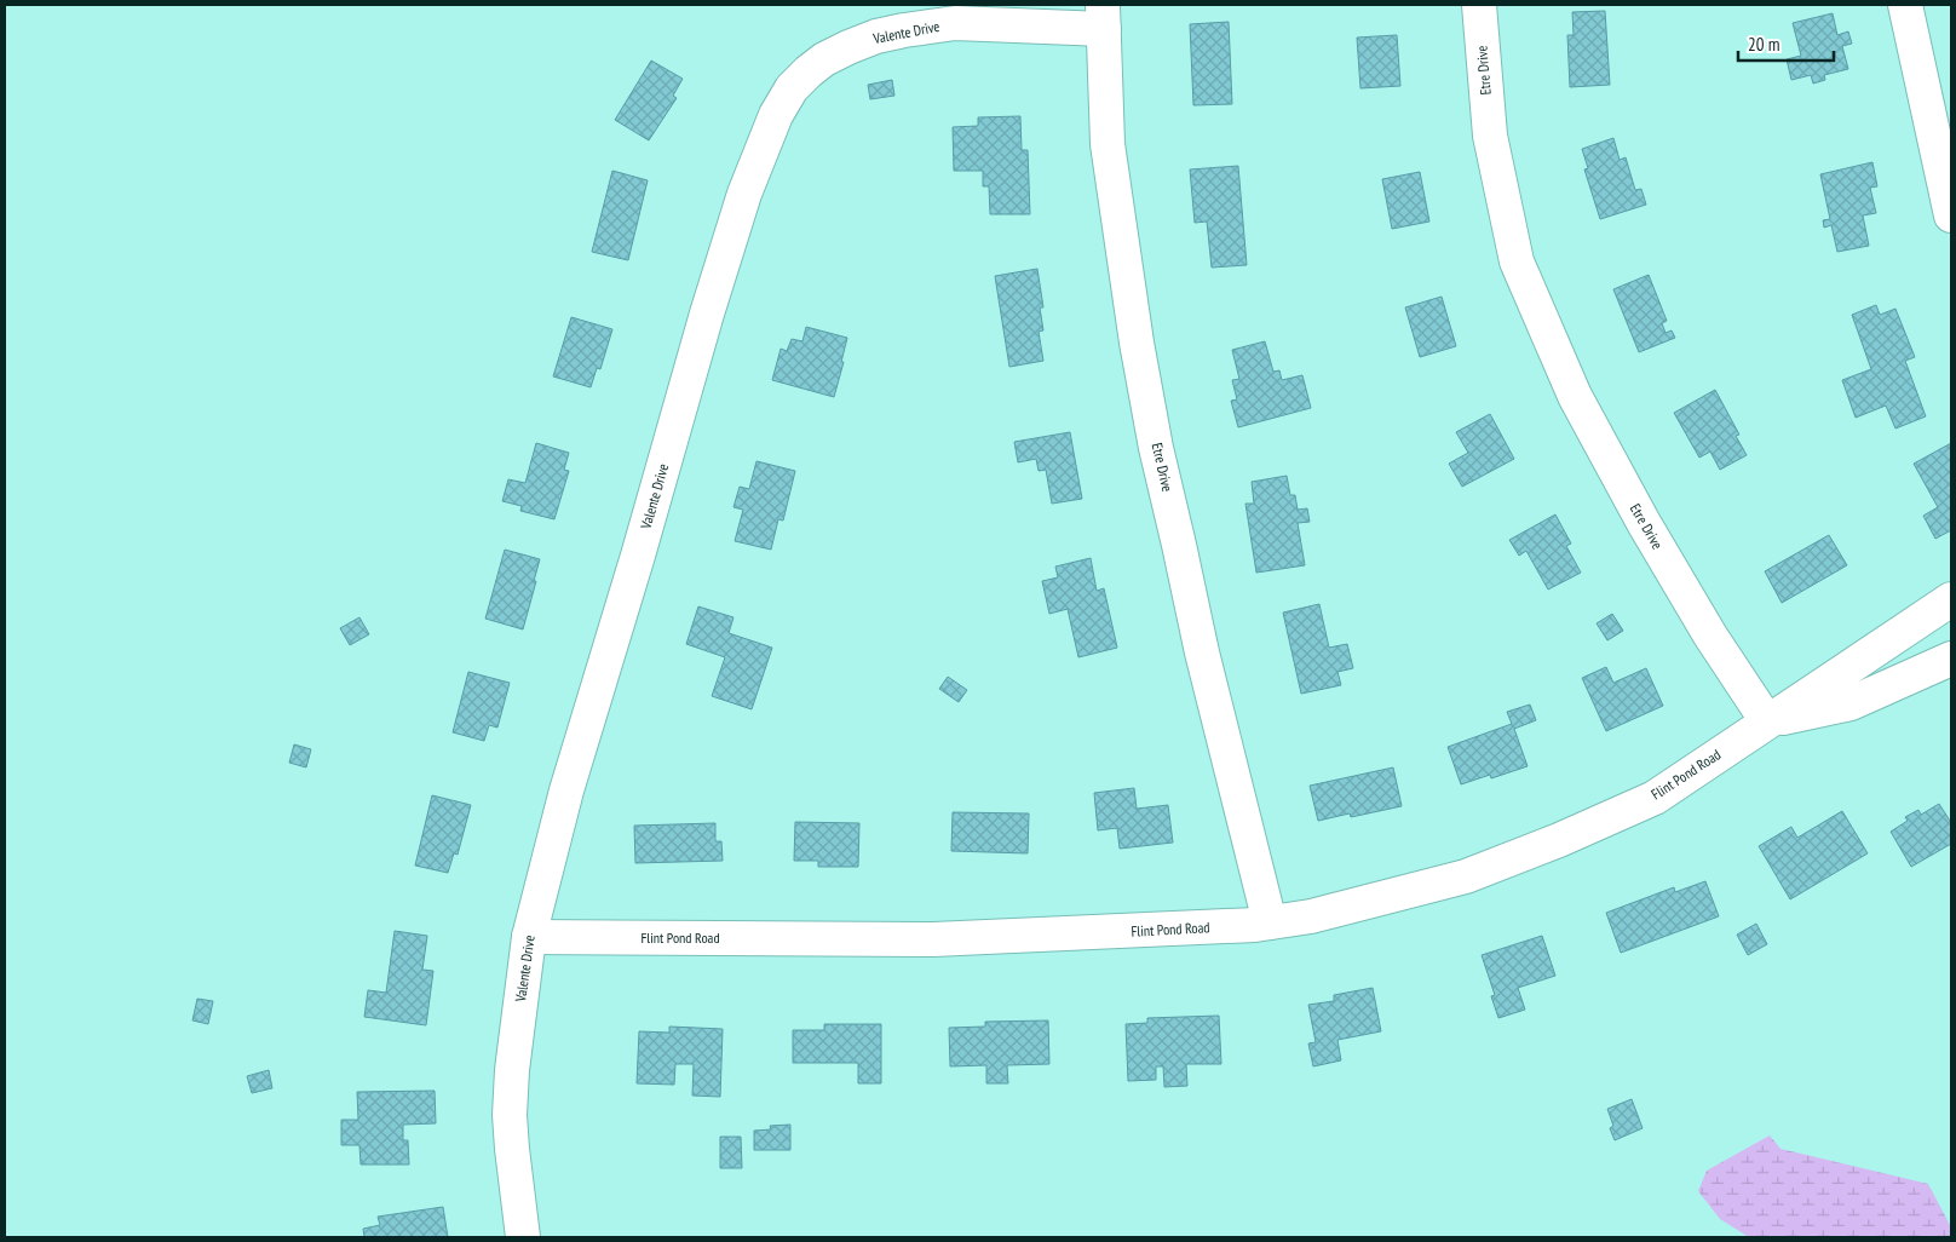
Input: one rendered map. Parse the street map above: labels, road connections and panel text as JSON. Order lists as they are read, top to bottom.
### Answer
{
  "streets": {
    "street": ["Valente Drive", "Etre Drive", "Flint Pond Road"]
  },
  "crossings": [
    ["Valente Drive", "Etre Drive"],
    ["Valente Drive", "Flint Pond Road"],
    ["Etre Drive", "Flint Pond Road"]
  ],
  "scale_bar": "20 m"
}
